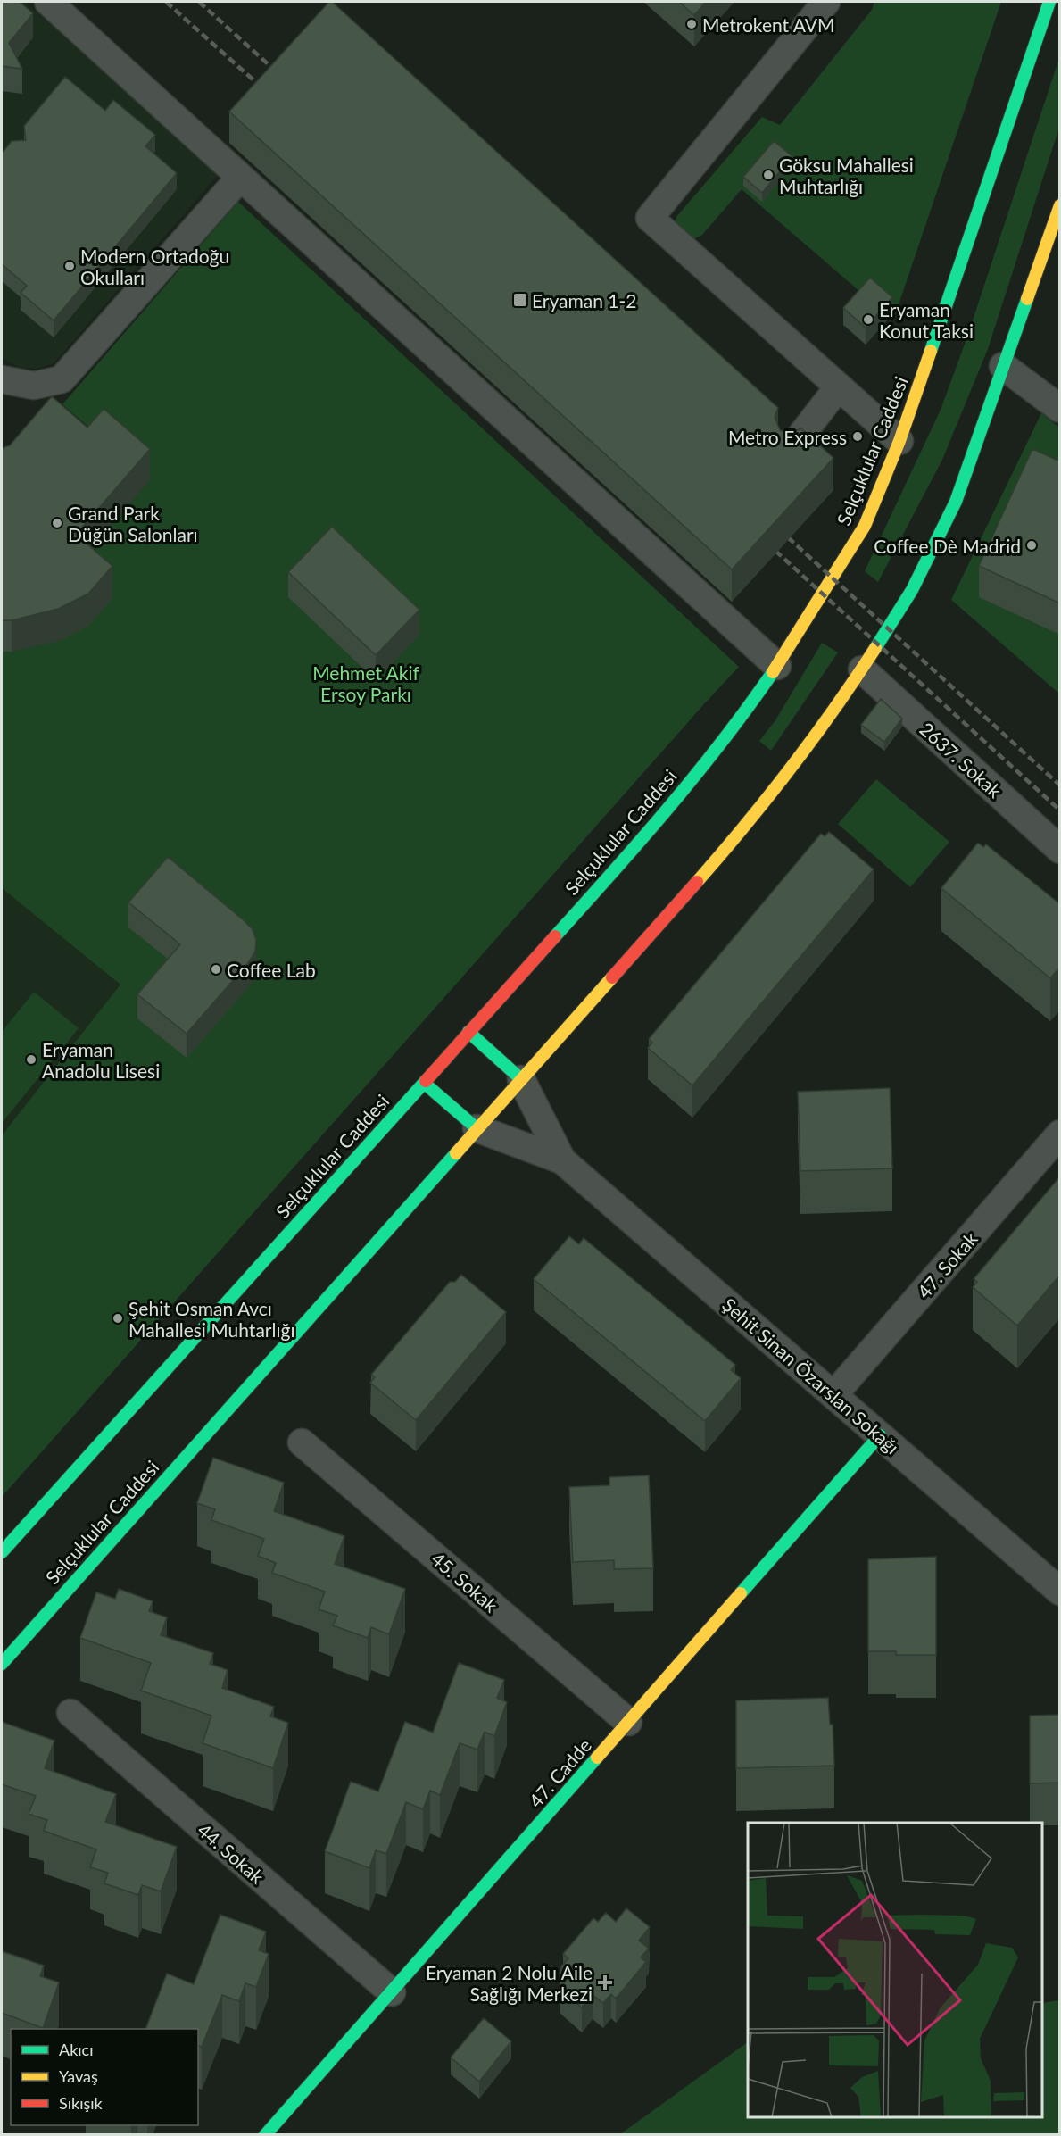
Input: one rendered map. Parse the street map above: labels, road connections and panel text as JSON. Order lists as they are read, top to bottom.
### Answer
{
  "streets": {
    "main road": ["Selçuklular Caddesi", "47. Cadde"],
    "street": [
      "2637. Sokak",
      "47. Sokak",
      "Şehit Sinan Özarslan Sokağı",
      "45. Sokak",
      "44. Sokak"
    ]
  },
  "crossings": [
    ["Selçuklular Caddesi", "2637. Sokak"],
    ["47. Sokak", "Şehit Sinan Özarslan Sokağı"],
    ["Şehit Sinan Özarslan Sokağı", "47. Cadde"],
    ["45. Sokak", "47. Cadde"],
    ["47. Cadde", "44. Sokak"]
  ],
  "parks": ["Mehmet Akif Ersoy Parkı"],
  "places": {
    "other": [
      "Metrokent AVM",
      "Göksu Mahallesi Muhtarlığı",
      "Modern Ortadoğu Okulları",
      "Eryaman Konut Taksi",
      "Metro Express",
      "Grand Park Düğün Salonları",
      "Coffee Dè Madrid",
      "Coffee Lab",
      "Eryaman Anadolu Lisesi",
      "Şehit Osman Avcı Mahallesi Muhtarlığı"
    ],
    "transit": ["Eryaman 1-2"],
    "health": ["Eryaman 2 Nolu Aile Sağlığı Merkezi"]
  },
  "legend": ["Akıcı", "Yavaş", "Sıkışık"]
}
